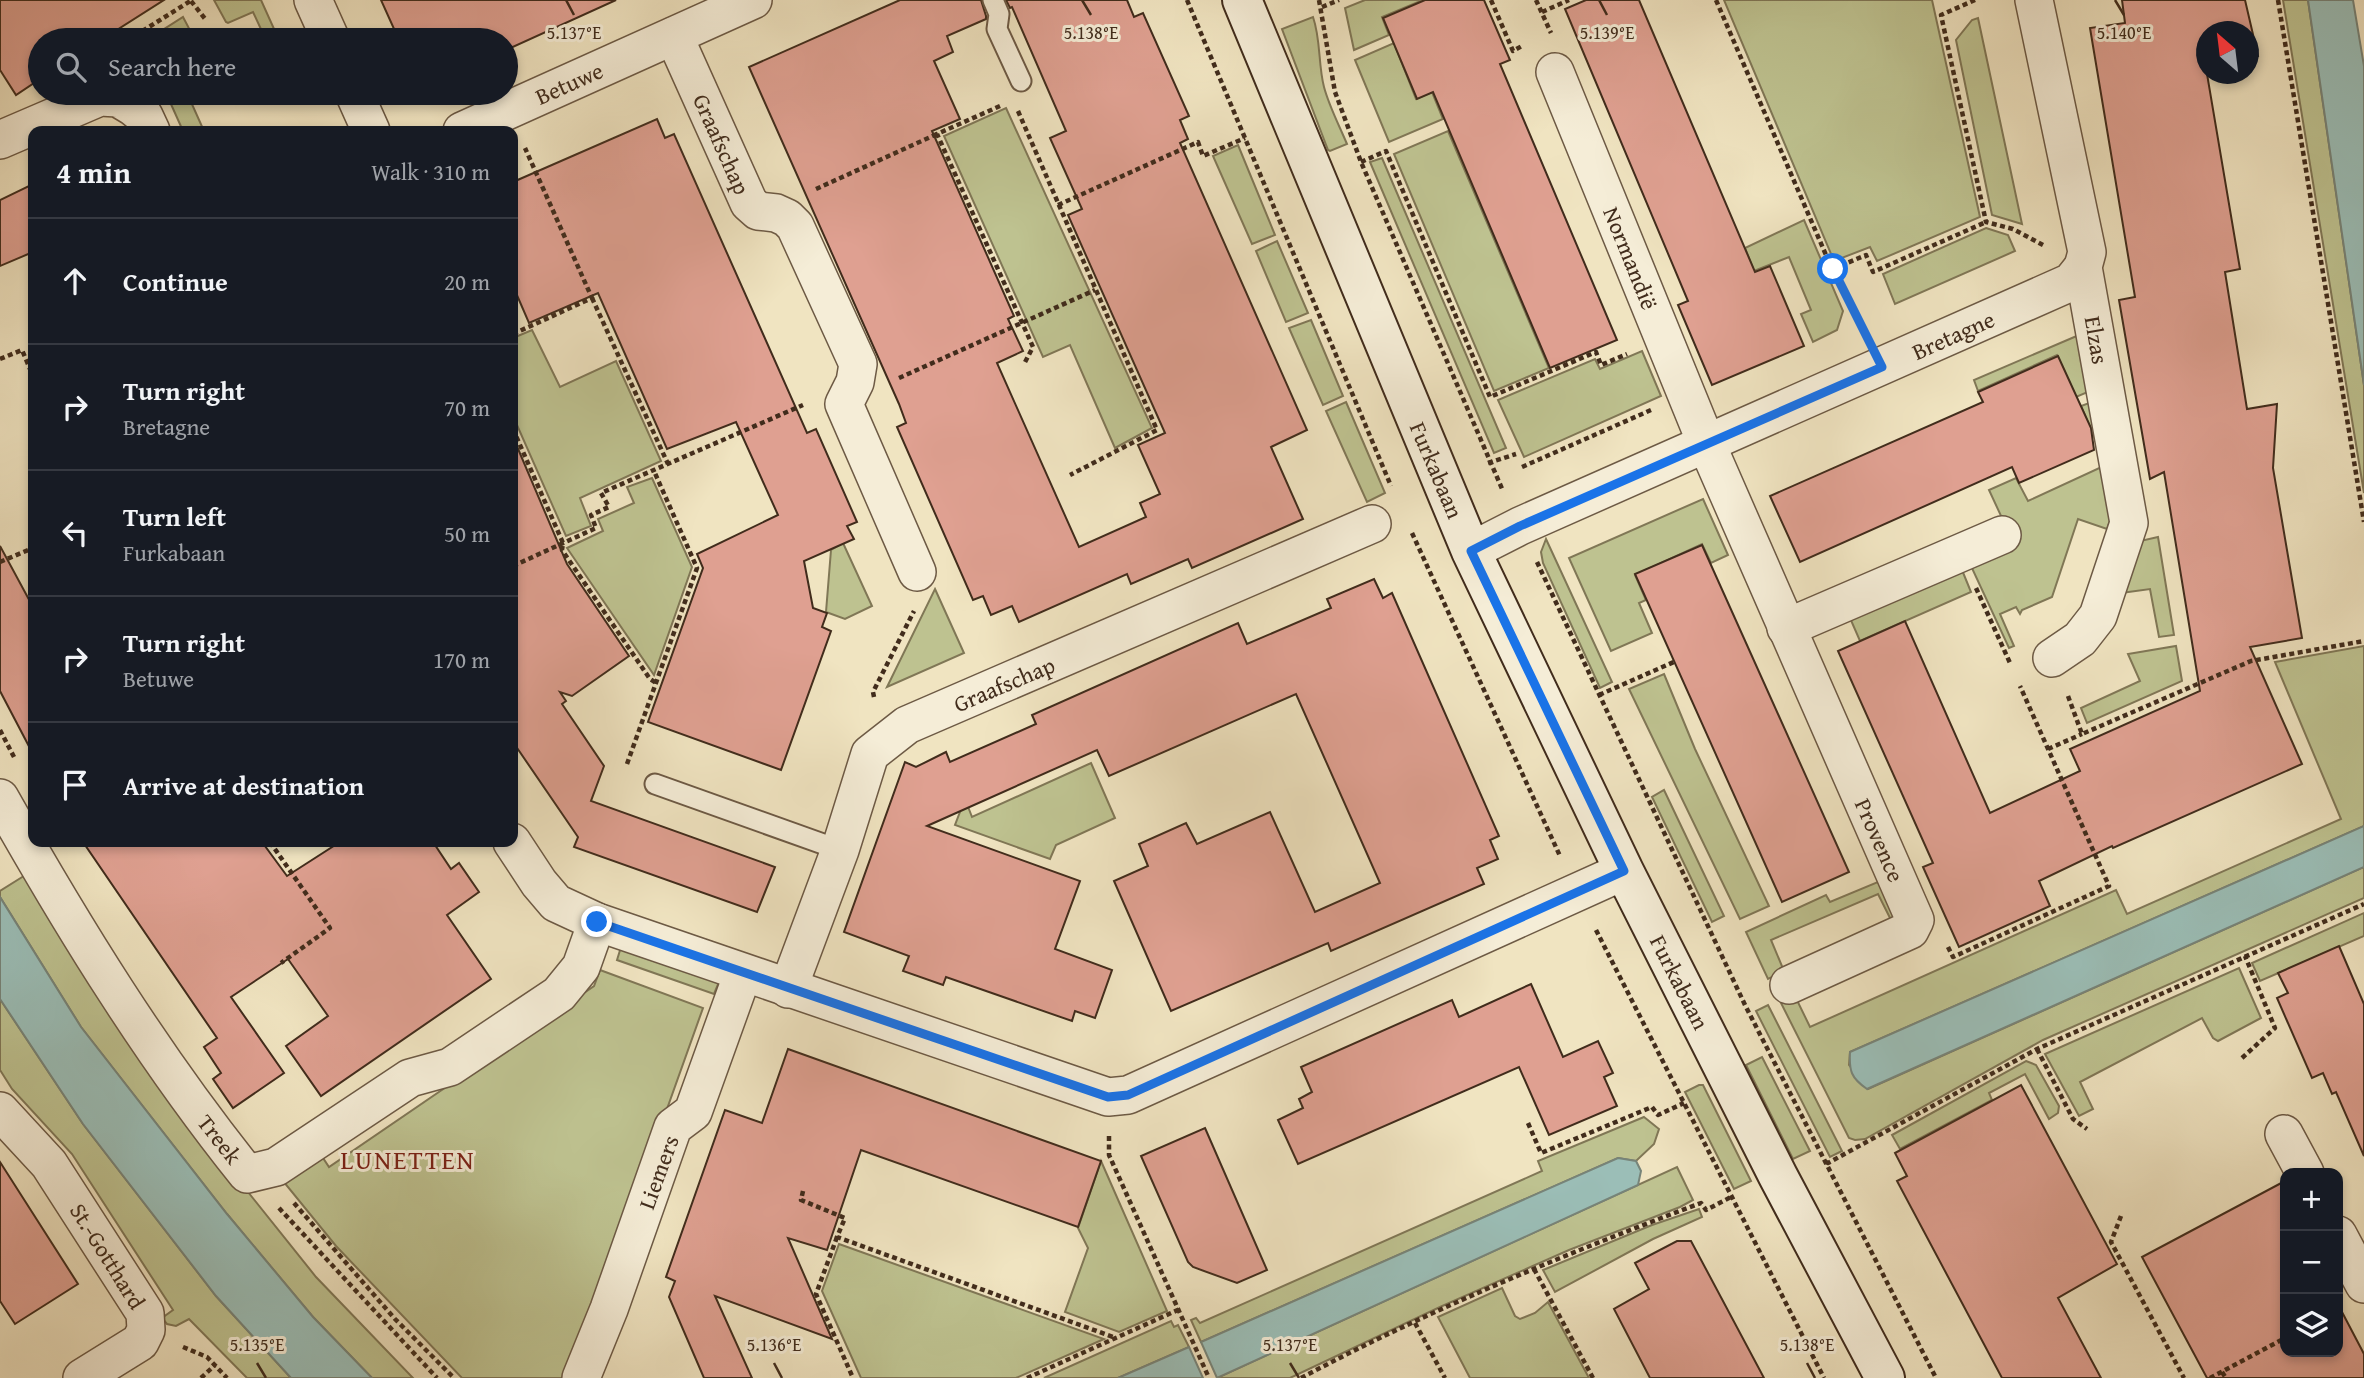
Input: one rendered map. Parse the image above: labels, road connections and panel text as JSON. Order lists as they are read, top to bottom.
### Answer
{
  "streets": {
    "street": [
      "Betuwe",
      "Graafschap",
      "Normandië",
      "Bretagne",
      "Elzas",
      "Furkabaan",
      "Provence",
      "Treek",
      "Liemers",
      "St.-Gotthard"
    ]
  },
  "crossings": [
    ["Betuwe", "Graafschap"],
    ["Normandië", "Bretagne"],
    ["Normandië", "Provence"],
    ["Bretagne", "Elzas"],
    ["Bretagne", "Furkabaan"],
    ["Bretagne", "Provence"]
  ],
  "districts": ["LUNETTEN"],
  "north": "top left",
  "page": {
    "search": "Search here",
    "heading": ["4 min", "Walk · 310 m"],
    "list": [
      ["Continue", "20 m"],
      ["Turn right", "Bretagne", "70 m"],
      ["Turn left", "Furkabaan", "50 m"],
      ["Turn right", "Betuwe", "170 m"],
      "Arrive at destination"
    ],
    "map_buttons": ["+", "−"]
  },
  "coordinates": [
    "5.137°E",
    "5.138°E",
    "5.139°E",
    "5.140°E",
    "5.135°E",
    "5.136°E"
  ]
}
